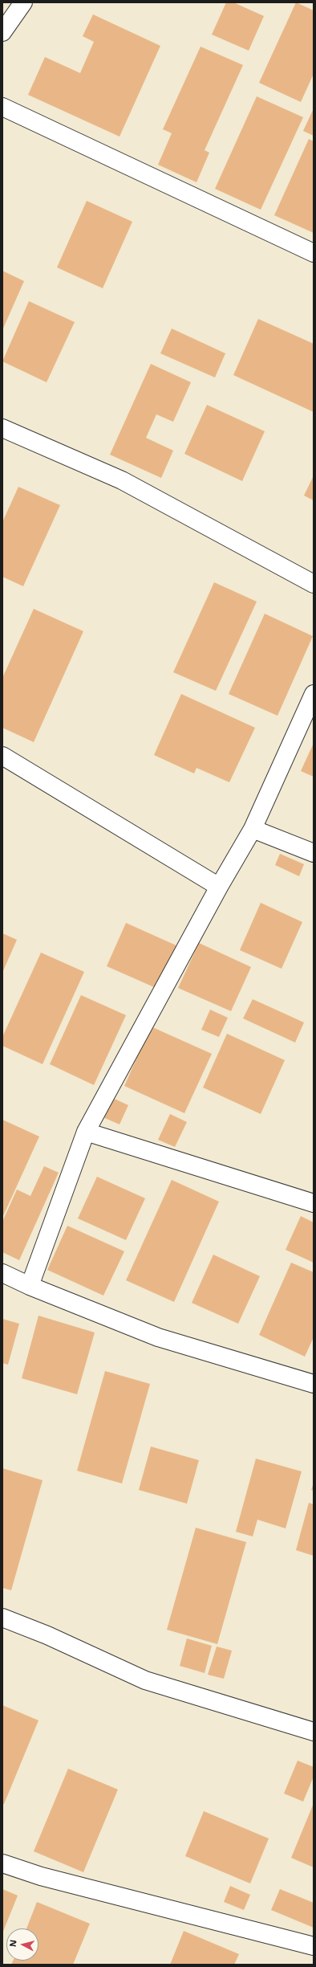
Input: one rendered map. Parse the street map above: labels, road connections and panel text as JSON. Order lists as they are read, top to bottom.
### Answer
{
  "north": "left"
}
